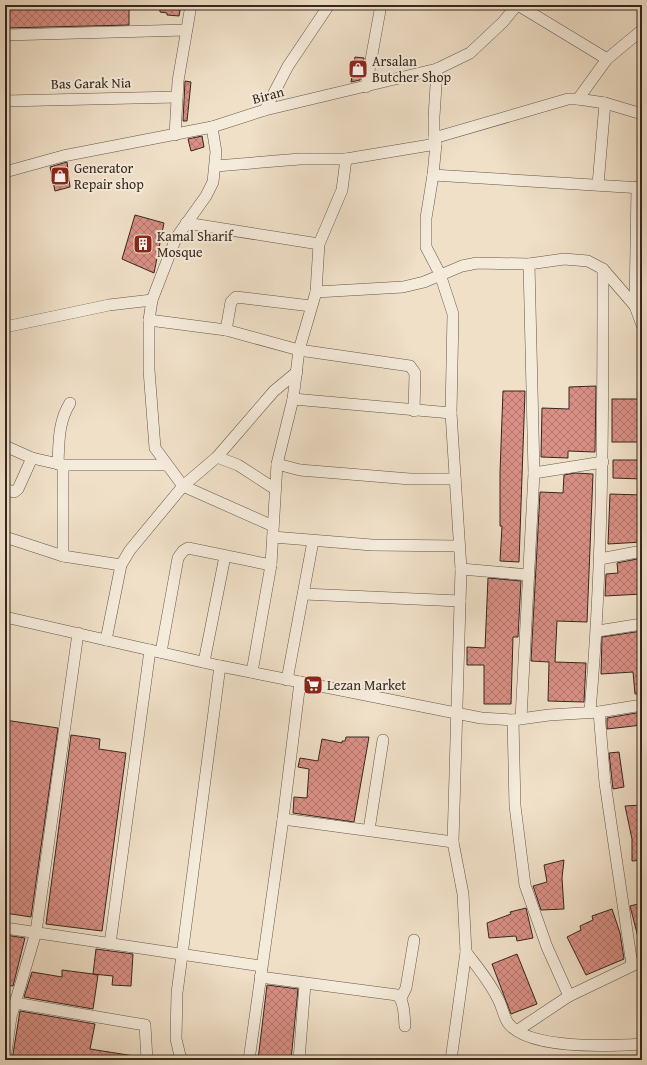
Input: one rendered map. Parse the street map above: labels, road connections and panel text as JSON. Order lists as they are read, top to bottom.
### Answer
{
  "streets": {
    "street": ["Bas Garak Nia", "Biran"]
  },
  "places": {
    "shop": ["Arsalan Butcher Shop", "Generator Repair shop"],
    "building": ["Kamal Sharif Mosque"],
    "supermarket": ["Lezan Market"]
  }
}
